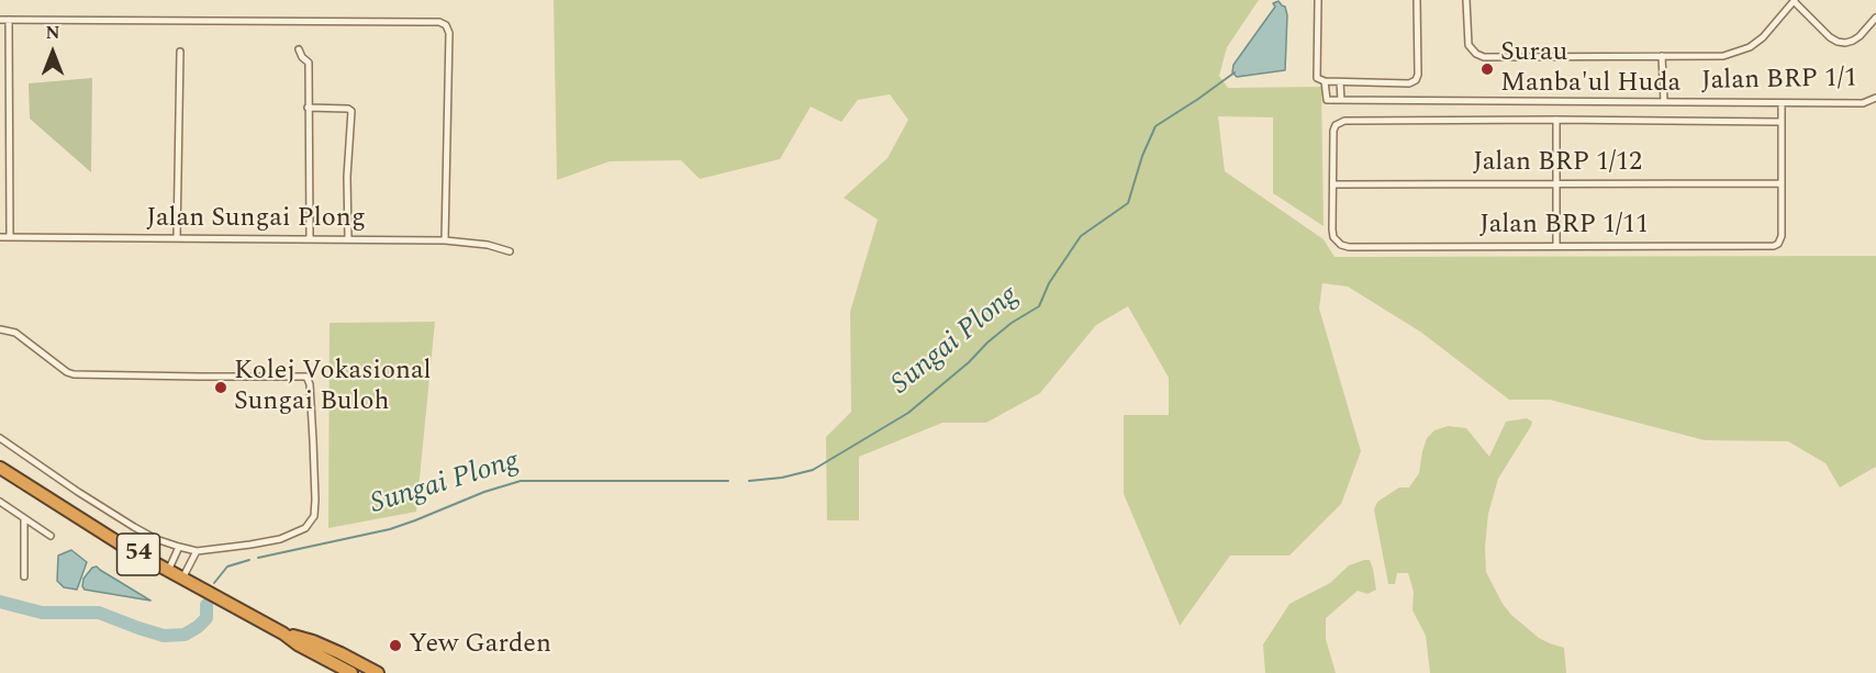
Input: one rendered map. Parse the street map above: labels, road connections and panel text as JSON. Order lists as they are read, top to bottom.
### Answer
{
  "streets": {
    "highway": ["54"],
    "street": [
      "Jalan BRP 1/1",
      "Jalan BRP 1/12",
      "Jalan Sungai Plong",
      "Jalan BRP 1/11"
    ]
  },
  "crossings": [
    ["Jalan BRP 1/1", "Jalan BRP 1/11"],
    ["Jalan BRP 1/12", "Jalan BRP 1/11"]
  ],
  "water": ["Sungai Plong"],
  "places": ["Surau Manba'ul Huda", "Kolej Vokasional Sungai Buloh", "Yew Garden"],
  "north": "top"
}
